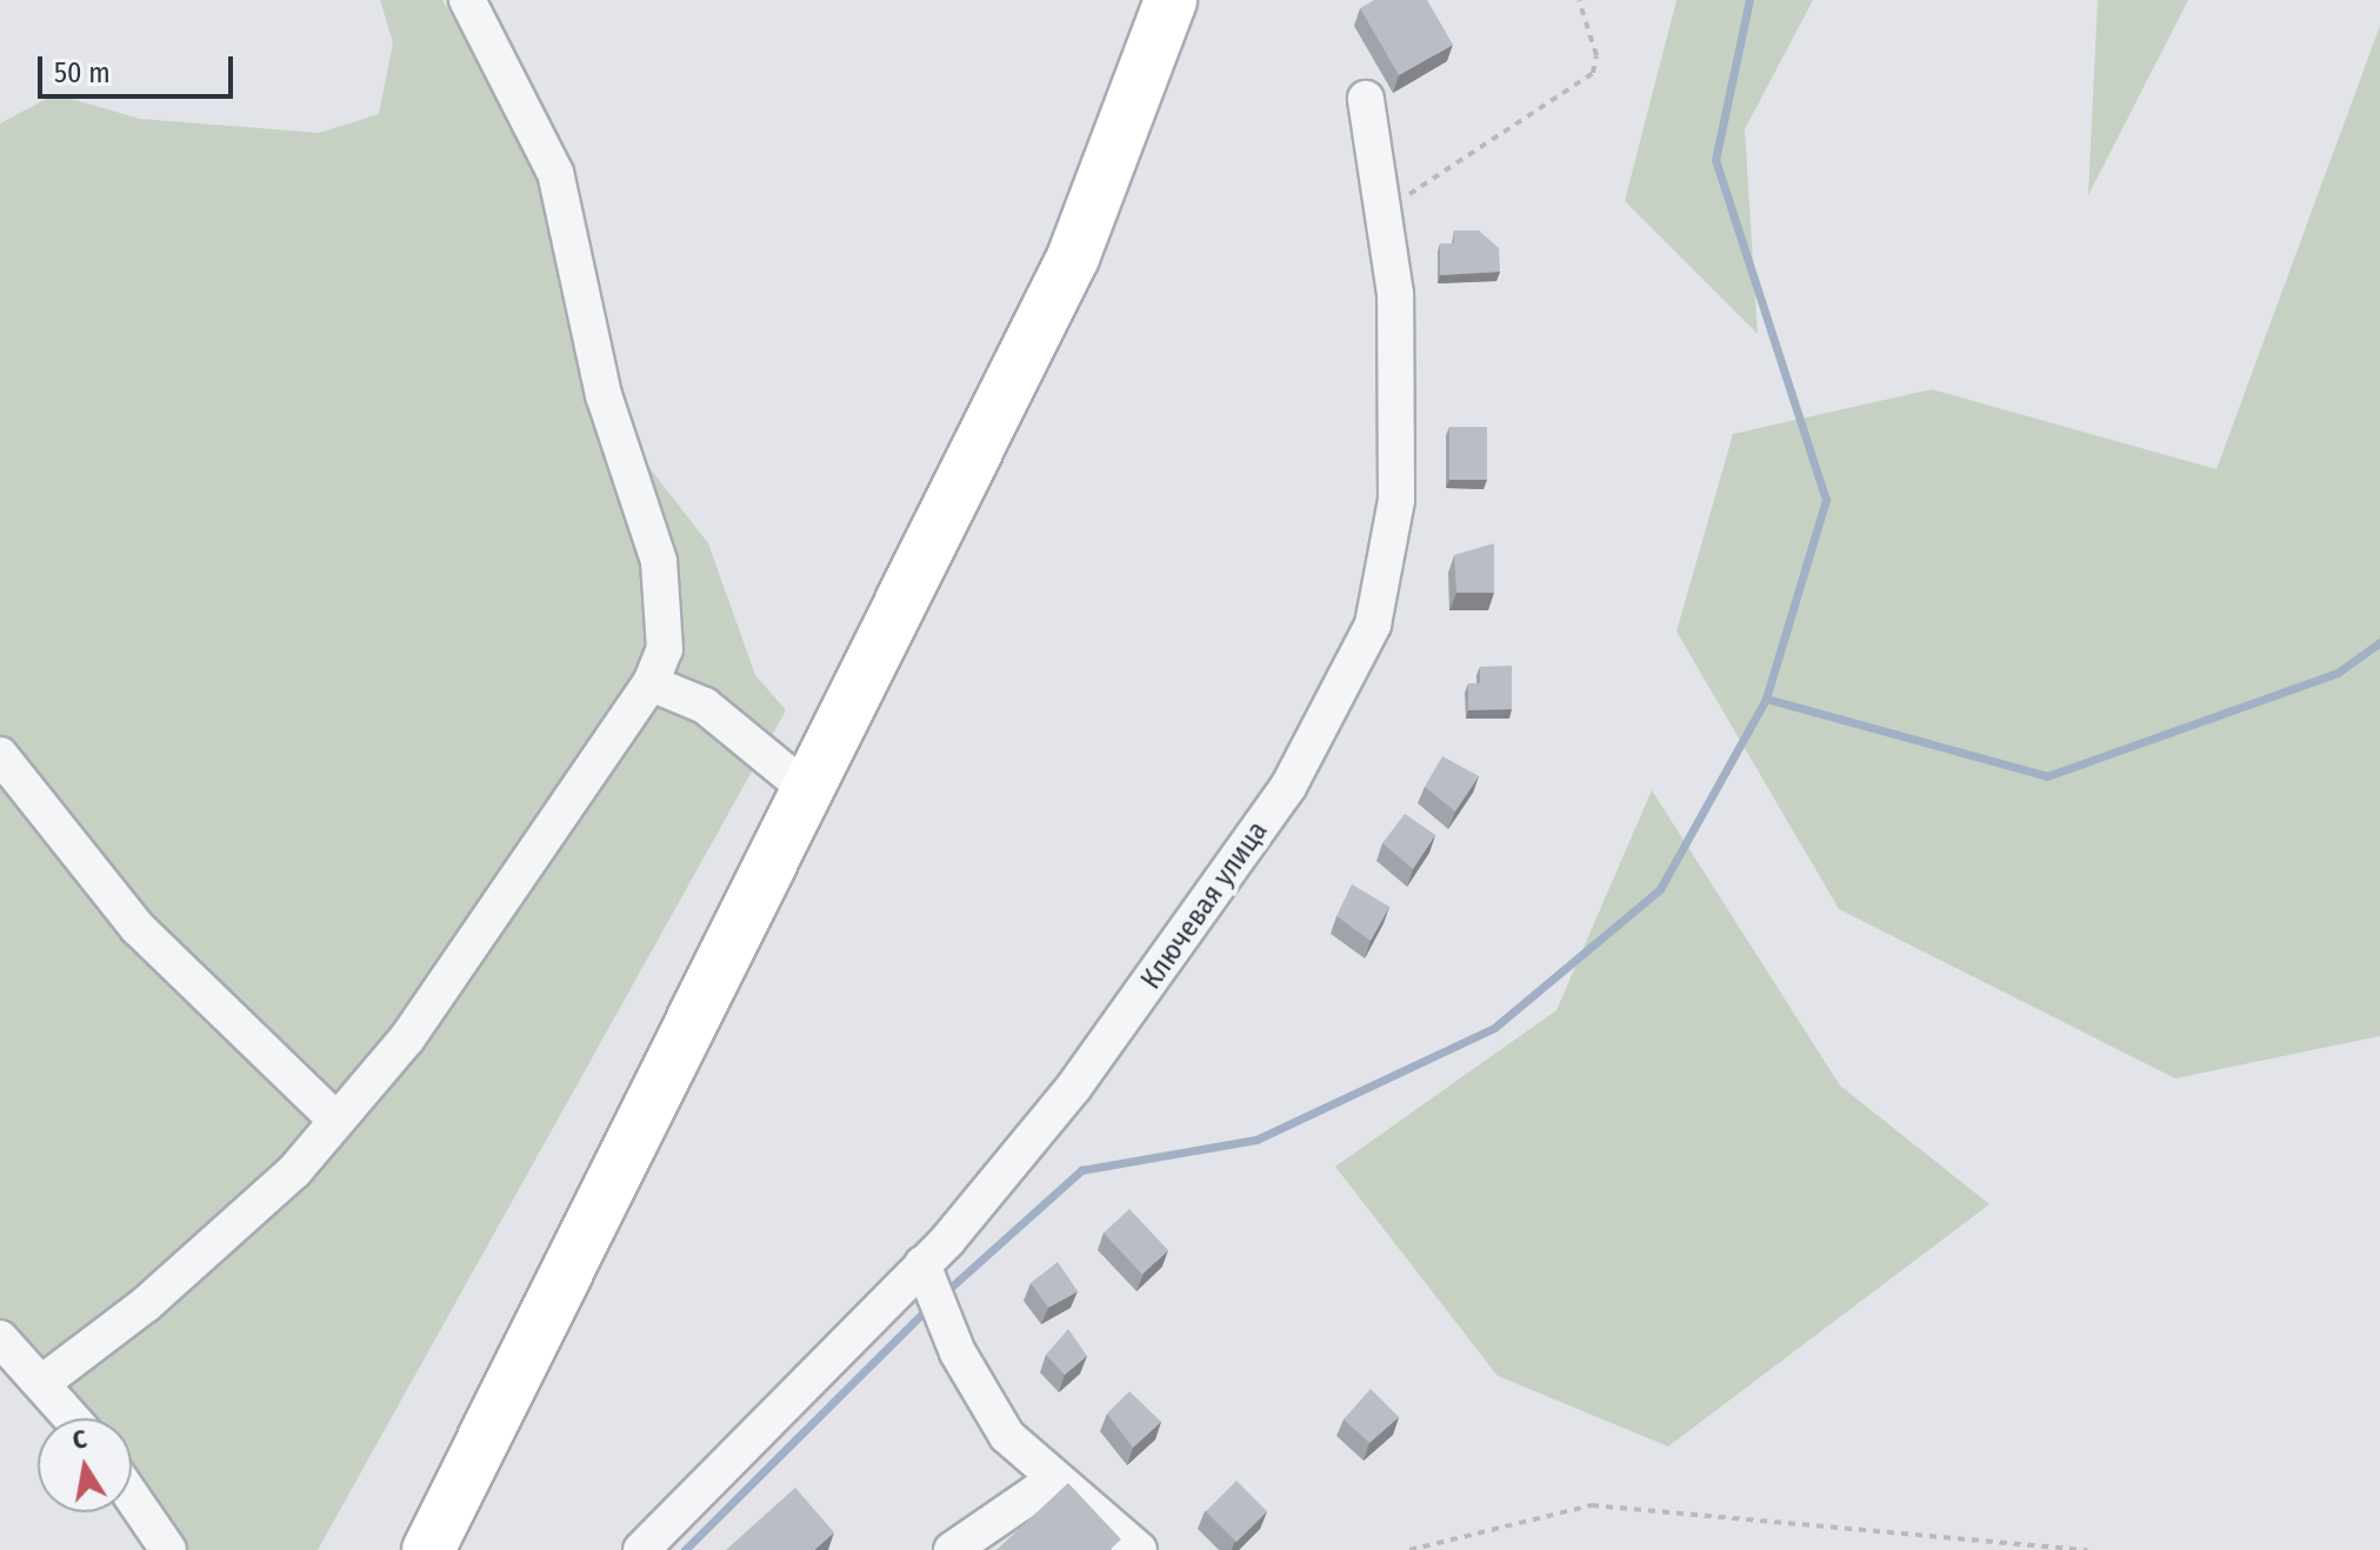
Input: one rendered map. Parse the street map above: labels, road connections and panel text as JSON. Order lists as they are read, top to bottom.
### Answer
{
  "streets": {
    "street": ["Ключевая улица"]
  },
  "scale_bar": "50 m",
  "north": "top"
}
